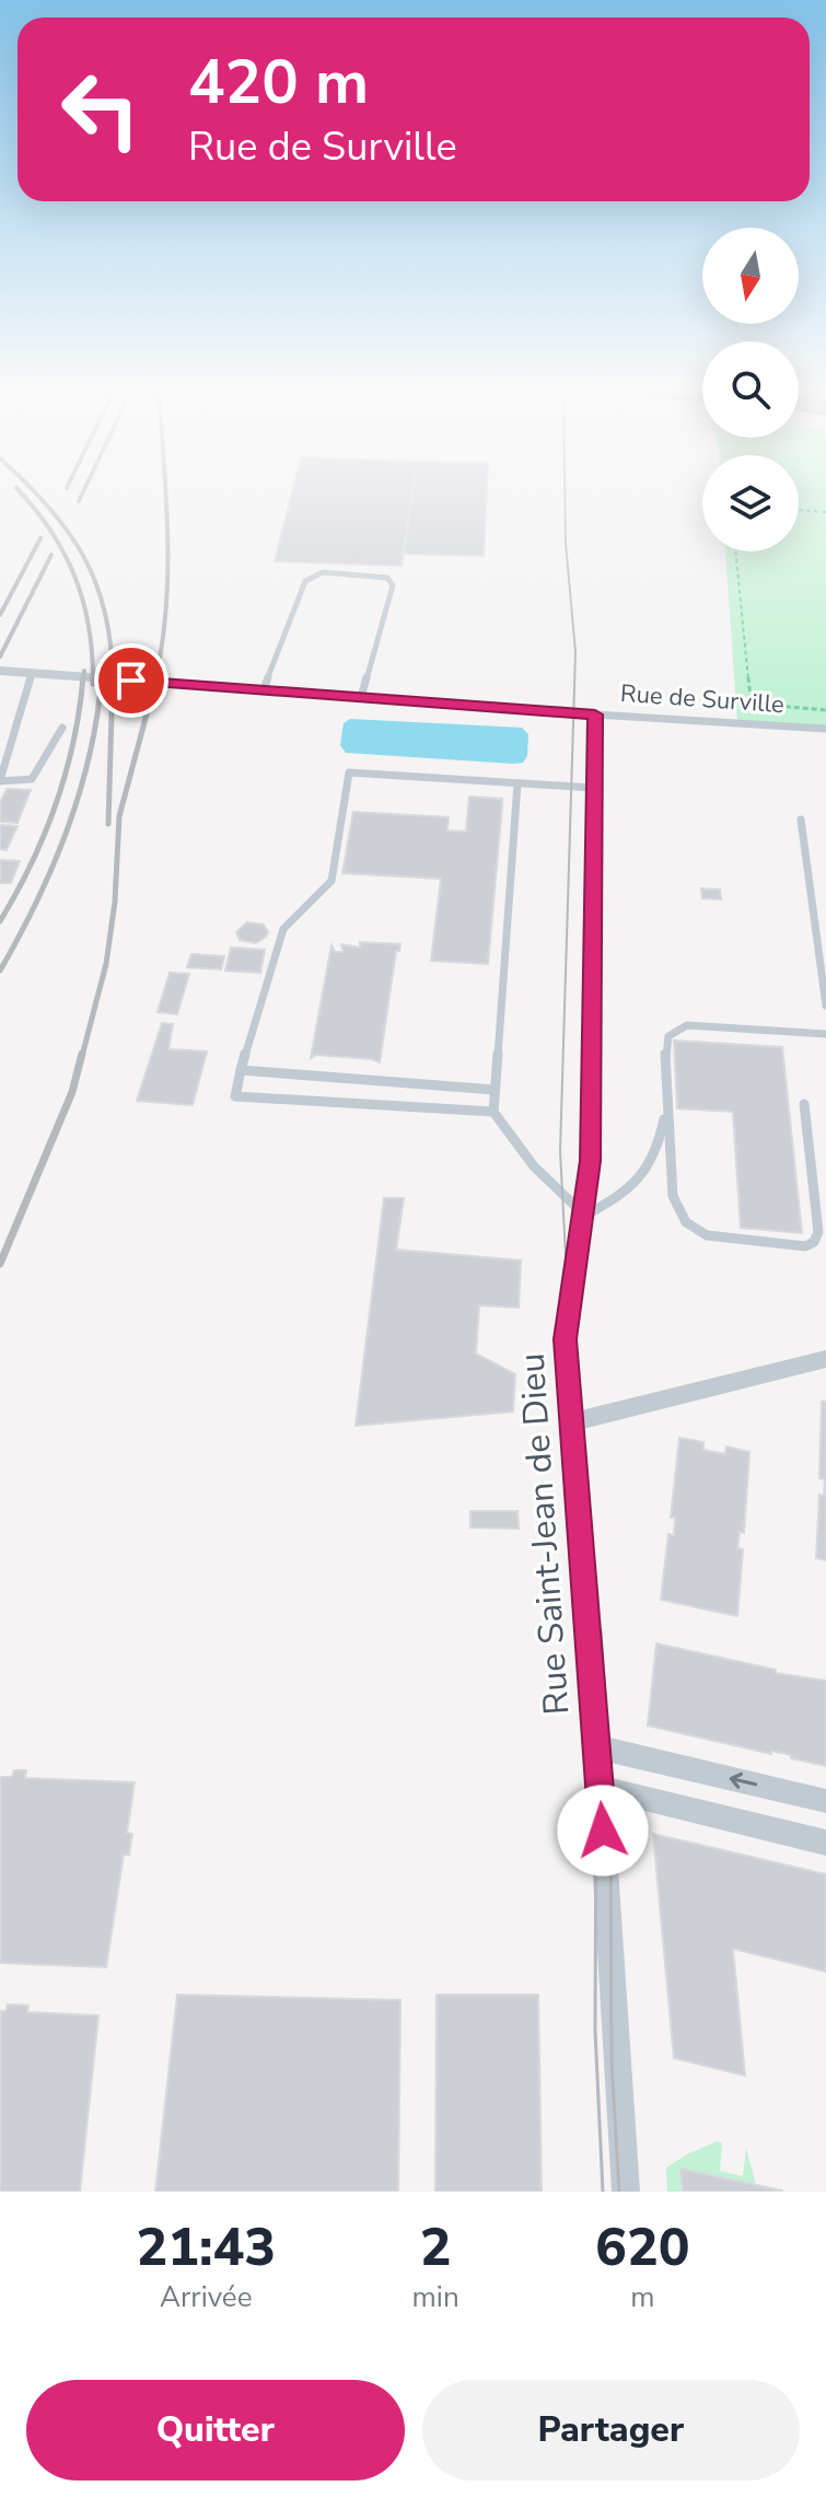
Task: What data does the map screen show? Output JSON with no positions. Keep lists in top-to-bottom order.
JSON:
{
  "streets": {
    "street": ["Rue de Surville", "Rue Saint-Jean de Dieu"]
  },
  "crossings": [
    ["Rue de Surville", "Rue Saint-Jean de Dieu"]
  ],
  "north": "bottom",
  "page": {
    "turn": ["420 m", "Rue de Surville"],
    "eta": [
      "21:43",
      "Arrivée",
      "2",
      "min",
      "620",
      "m"
    ],
    "buttons": ["Quitter", "Partager"]
  }
}
